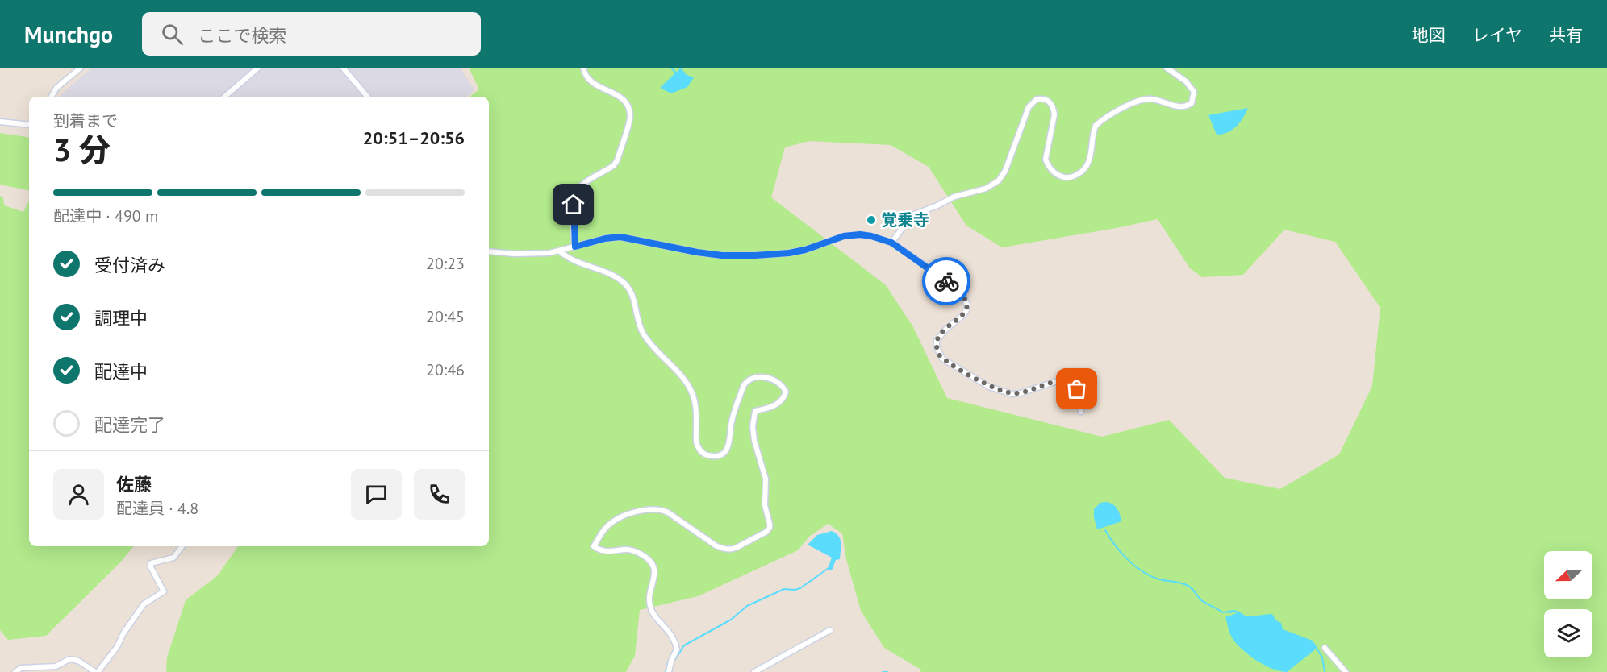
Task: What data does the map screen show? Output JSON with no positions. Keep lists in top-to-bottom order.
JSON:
{
  "places": ["覚乗寺"],
  "north": "left",
  "page": {
    "header": "Munchgo",
    "search": "ここで検索",
    "nav": ["地図", "レイヤ", "共有"],
    "heading": ["3 分", "到着まで", "20:51–20:56"],
    "panel": ["佐藤", "配達員 · 4.8"],
    "bar": "配達中 · 490 m",
    "list": [
      ["受付済み", "20:23"],
      ["調理中", "20:45"],
      ["配達中", "20:46"],
      "配達完了"
    ]
  }
}
